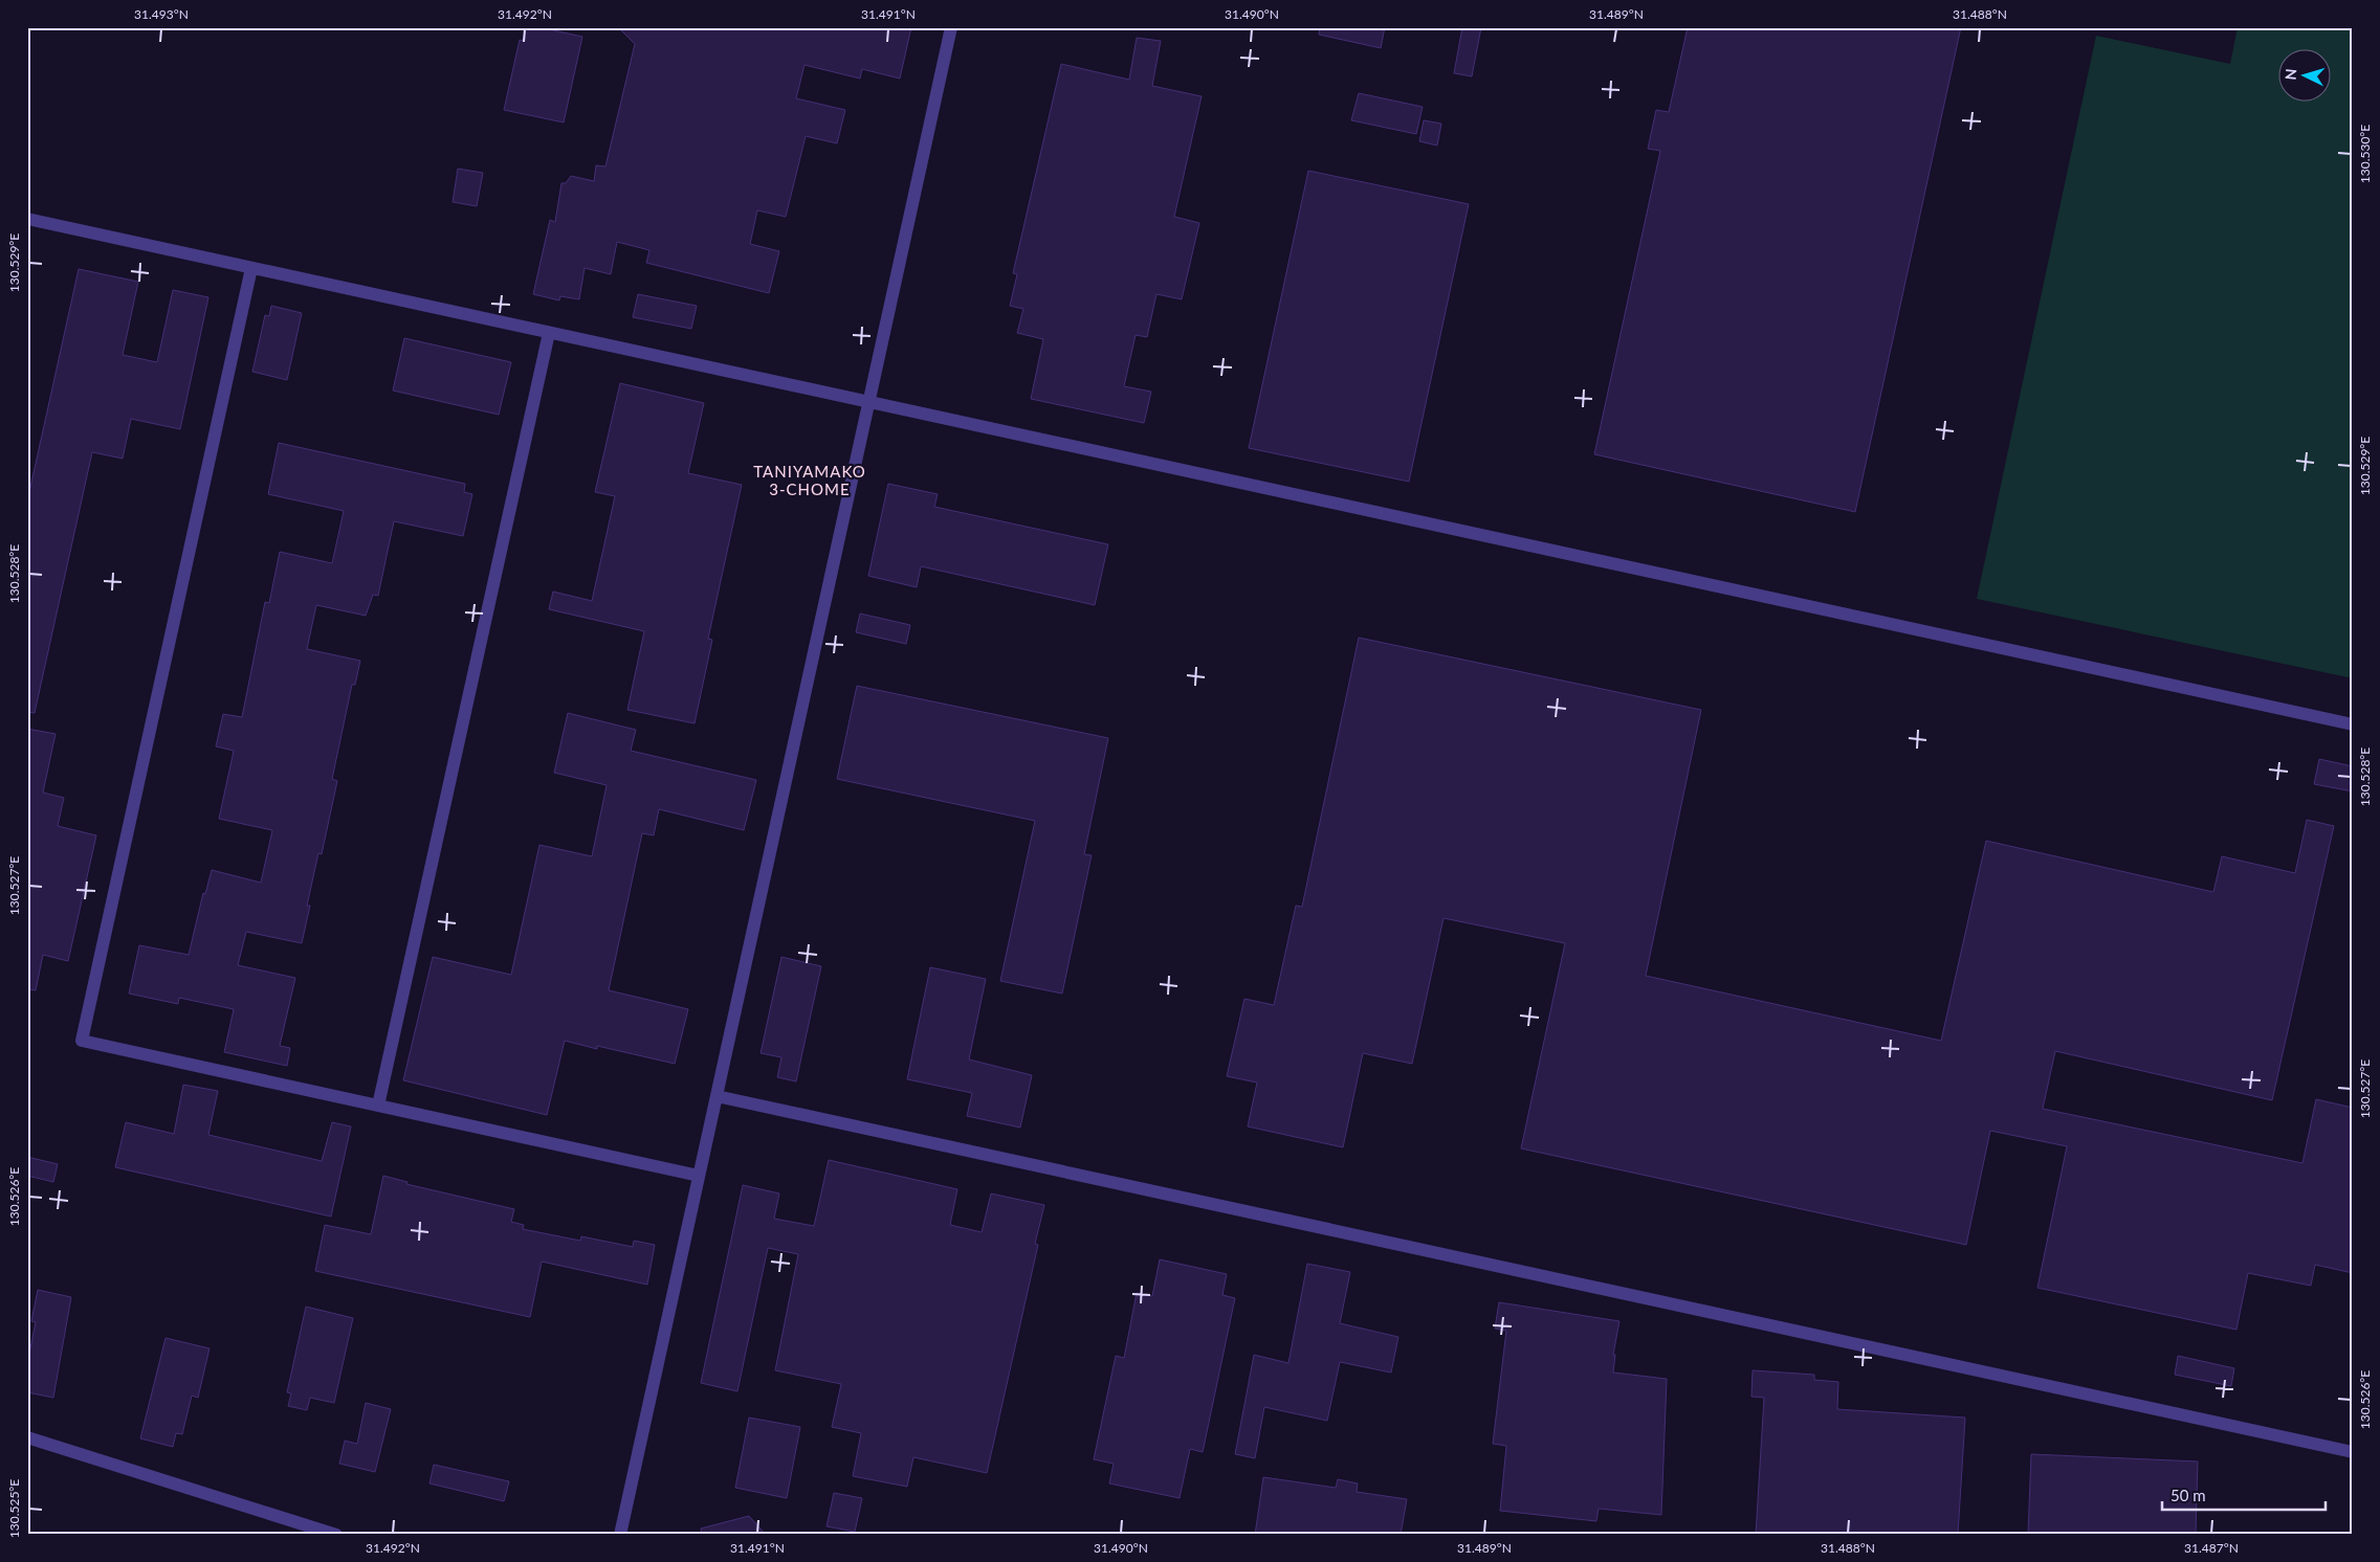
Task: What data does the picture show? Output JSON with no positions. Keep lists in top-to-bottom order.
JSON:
{
  "districts": ["TANIYAMAKO 3-CHOME"],
  "scale_bar": "50 m",
  "north": "left",
  "coordinates": [
    "31.493°N",
    "31.492°N",
    "31.491°N",
    "31.490°N",
    "31.489°N",
    "31.488°N",
    "130.530°E",
    "130.529°E",
    "130.528°E",
    "130.527°E",
    "130.526°E",
    "130.525°E",
    "31.487°N"
  ]
}
